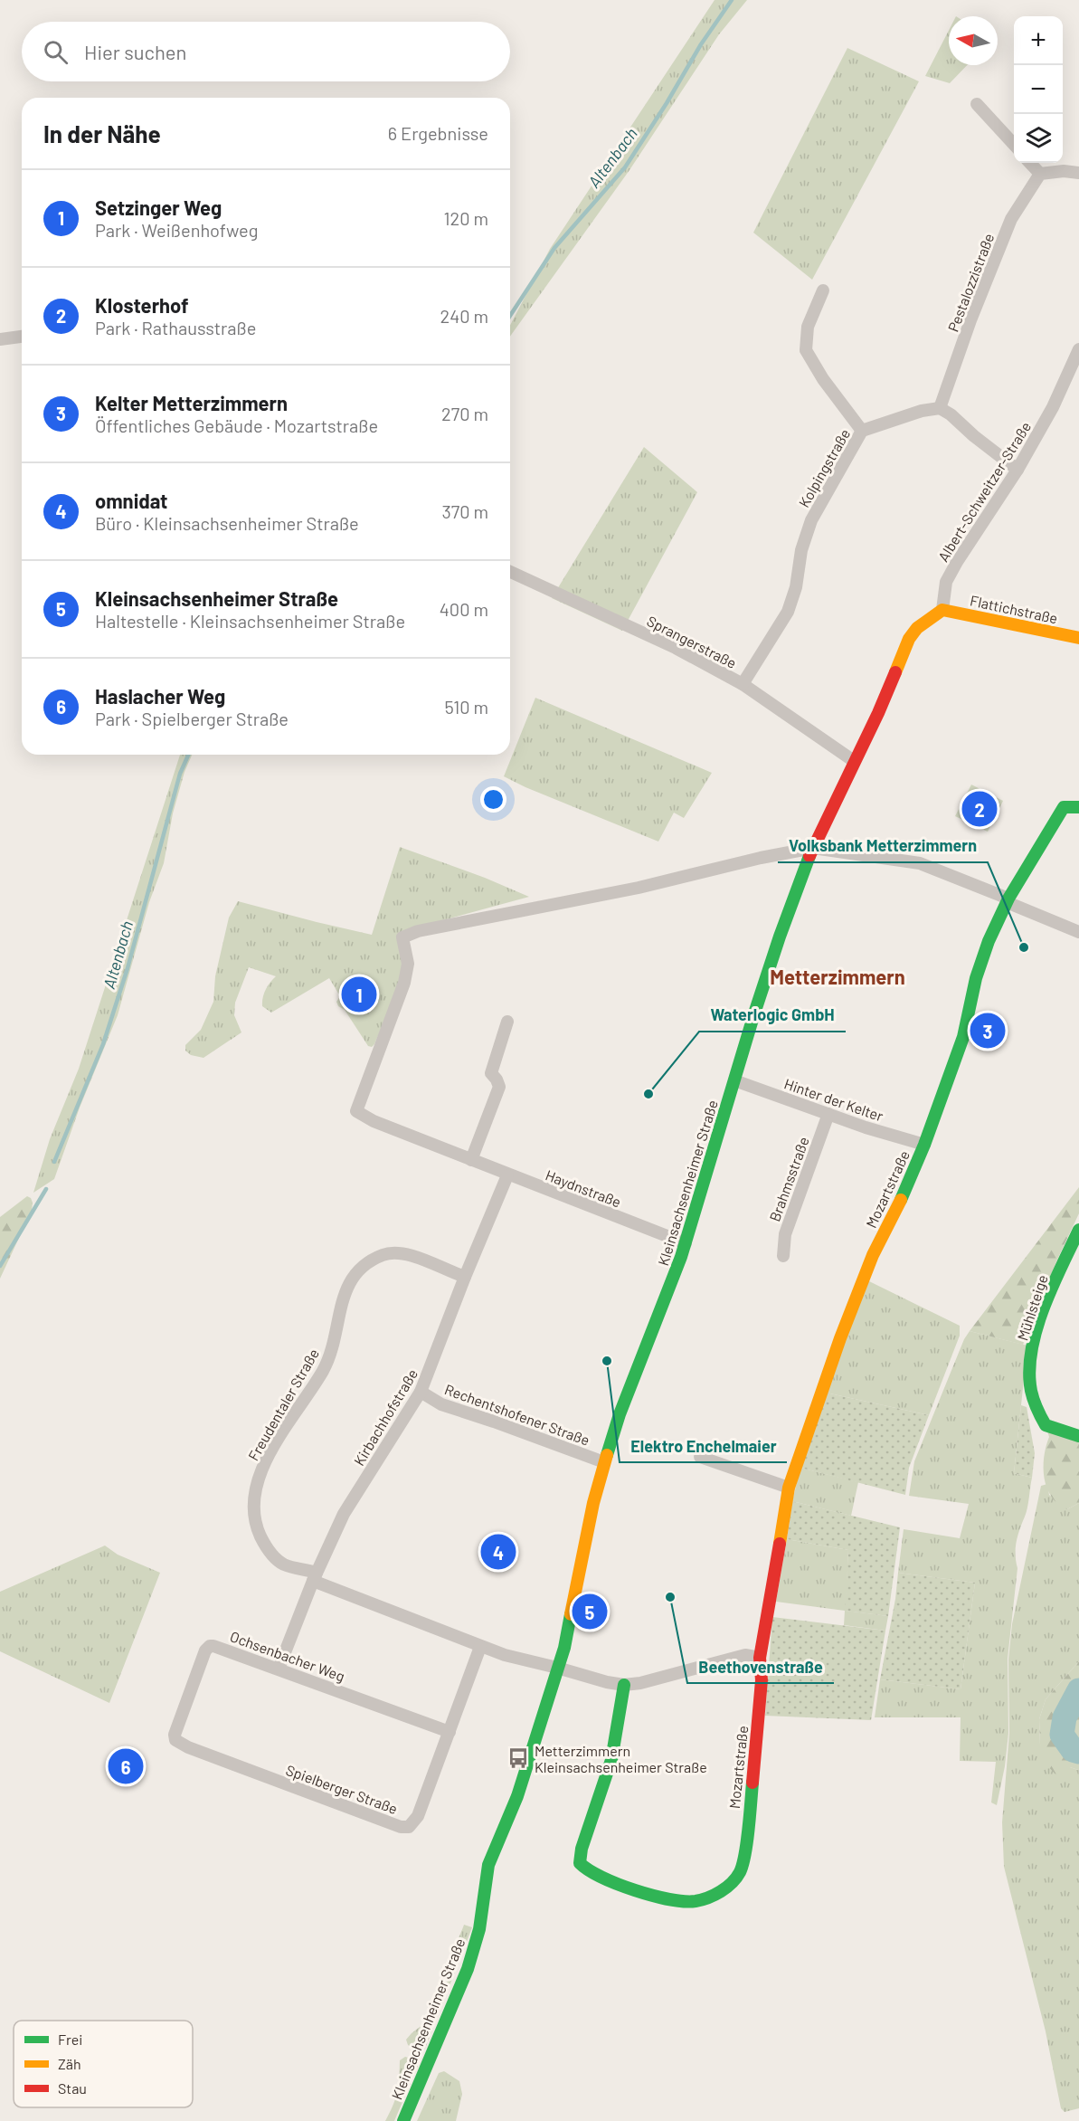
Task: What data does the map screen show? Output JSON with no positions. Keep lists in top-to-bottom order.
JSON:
{
  "streets": {
    "main road": [
      "Flattichstraße",
      "Kleinsachsenheimer Straße",
      "Mozartstraße",
      "Mühlsteige"
    ],
    "street": [
      "Pestalozzistraße",
      "Kolpingstraße",
      "Albert-Schweitzer-Straße",
      "Sprangerstraße",
      "Hinter der Kelter",
      "Brahmsstraße",
      "Haydnstraße",
      "Freudentaler Straße",
      "Rechentshofener Straße",
      "Kirbachhofstraße",
      "Ochsenbacher Weg",
      "Spielberger Straße"
    ]
  },
  "crossings": [
    ["Pestalozzistraße", "Kolpingstraße"],
    ["Kolpingstraße", "Sprangerstraße"],
    ["Albert-Schweitzer-Straße", "Flattichstraße"],
    ["Hinter der Kelter", "Brahmsstraße"],
    ["Hinter der Kelter", "Kleinsachsenheimer Straße"],
    ["Hinter der Kelter", "Mozartstraße"],
    ["Kleinsachsenheimer Straße", "Haydnstraße"],
    ["Kleinsachsenheimer Straße", "Freudentaler Straße"],
    ["Kleinsachsenheimer Straße", "Rechentshofener Straße"],
    ["Haydnstraße", "Kirbachhofstraße"],
    ["Mozartstraße", "Freudentaler Straße"],
    ["Freudentaler Straße", "Kirbachhofstraße"],
    ["Freudentaler Straße", "Spielberger Straße"],
    ["Rechentshofener Straße", "Kirbachhofstraße"],
    ["Kirbachhofstraße", "Ochsenbacher Weg"],
    ["Ochsenbacher Weg", "Spielberger Straße"]
  ],
  "districts": ["Metterzimmern"],
  "water": ["Altenbach"],
  "places": {
    "other": [
      "Volksbank Metterzimmern",
      "Waterlogic GmbH",
      "Elektro Enchelmaier",
      "Beethovenstraße"
    ],
    "bus stop": ["Metterzimmern Kleinsachsenheimer Straße"]
  },
  "legend": ["Frei", "Zäh", "Stau"],
  "north": "left",
  "page": {
    "map_buttons": ["+", "−"],
    "search": "Hier suchen",
    "heading": ["In der Nähe", "6 Ergebnisse"],
    "list": [
      {
        "mark": "1",
        "name": "Setzinger Weg",
        "note": "Park · Weißenhofweg",
        "value": "120 m"
      },
      {
        "mark": "2",
        "name": "Klosterhof",
        "note": "Park · Rathausstraße",
        "value": "240 m"
      },
      {
        "mark": "3",
        "name": "Kelter Metterzimmern",
        "note": "Öffentliches Gebäude · Mozartstraße",
        "value": "270 m"
      },
      {
        "mark": "4",
        "name": "omnidat",
        "note": "Büro · Kleinsachsenheimer Straße",
        "value": "370 m"
      },
      {
        "mark": "5",
        "name": "Kleinsachsenheimer Straße",
        "note": "Haltestelle · Kleinsachsenheimer Straße",
        "value": "400 m"
      },
      {
        "mark": "6",
        "name": "Haslacher Weg",
        "note": "Park · Spielberger Straße",
        "value": "510 m"
      }
    ],
    "pins": [
      "2",
      "1",
      "3",
      "4",
      "5",
      "6"
    ]
  }
}
